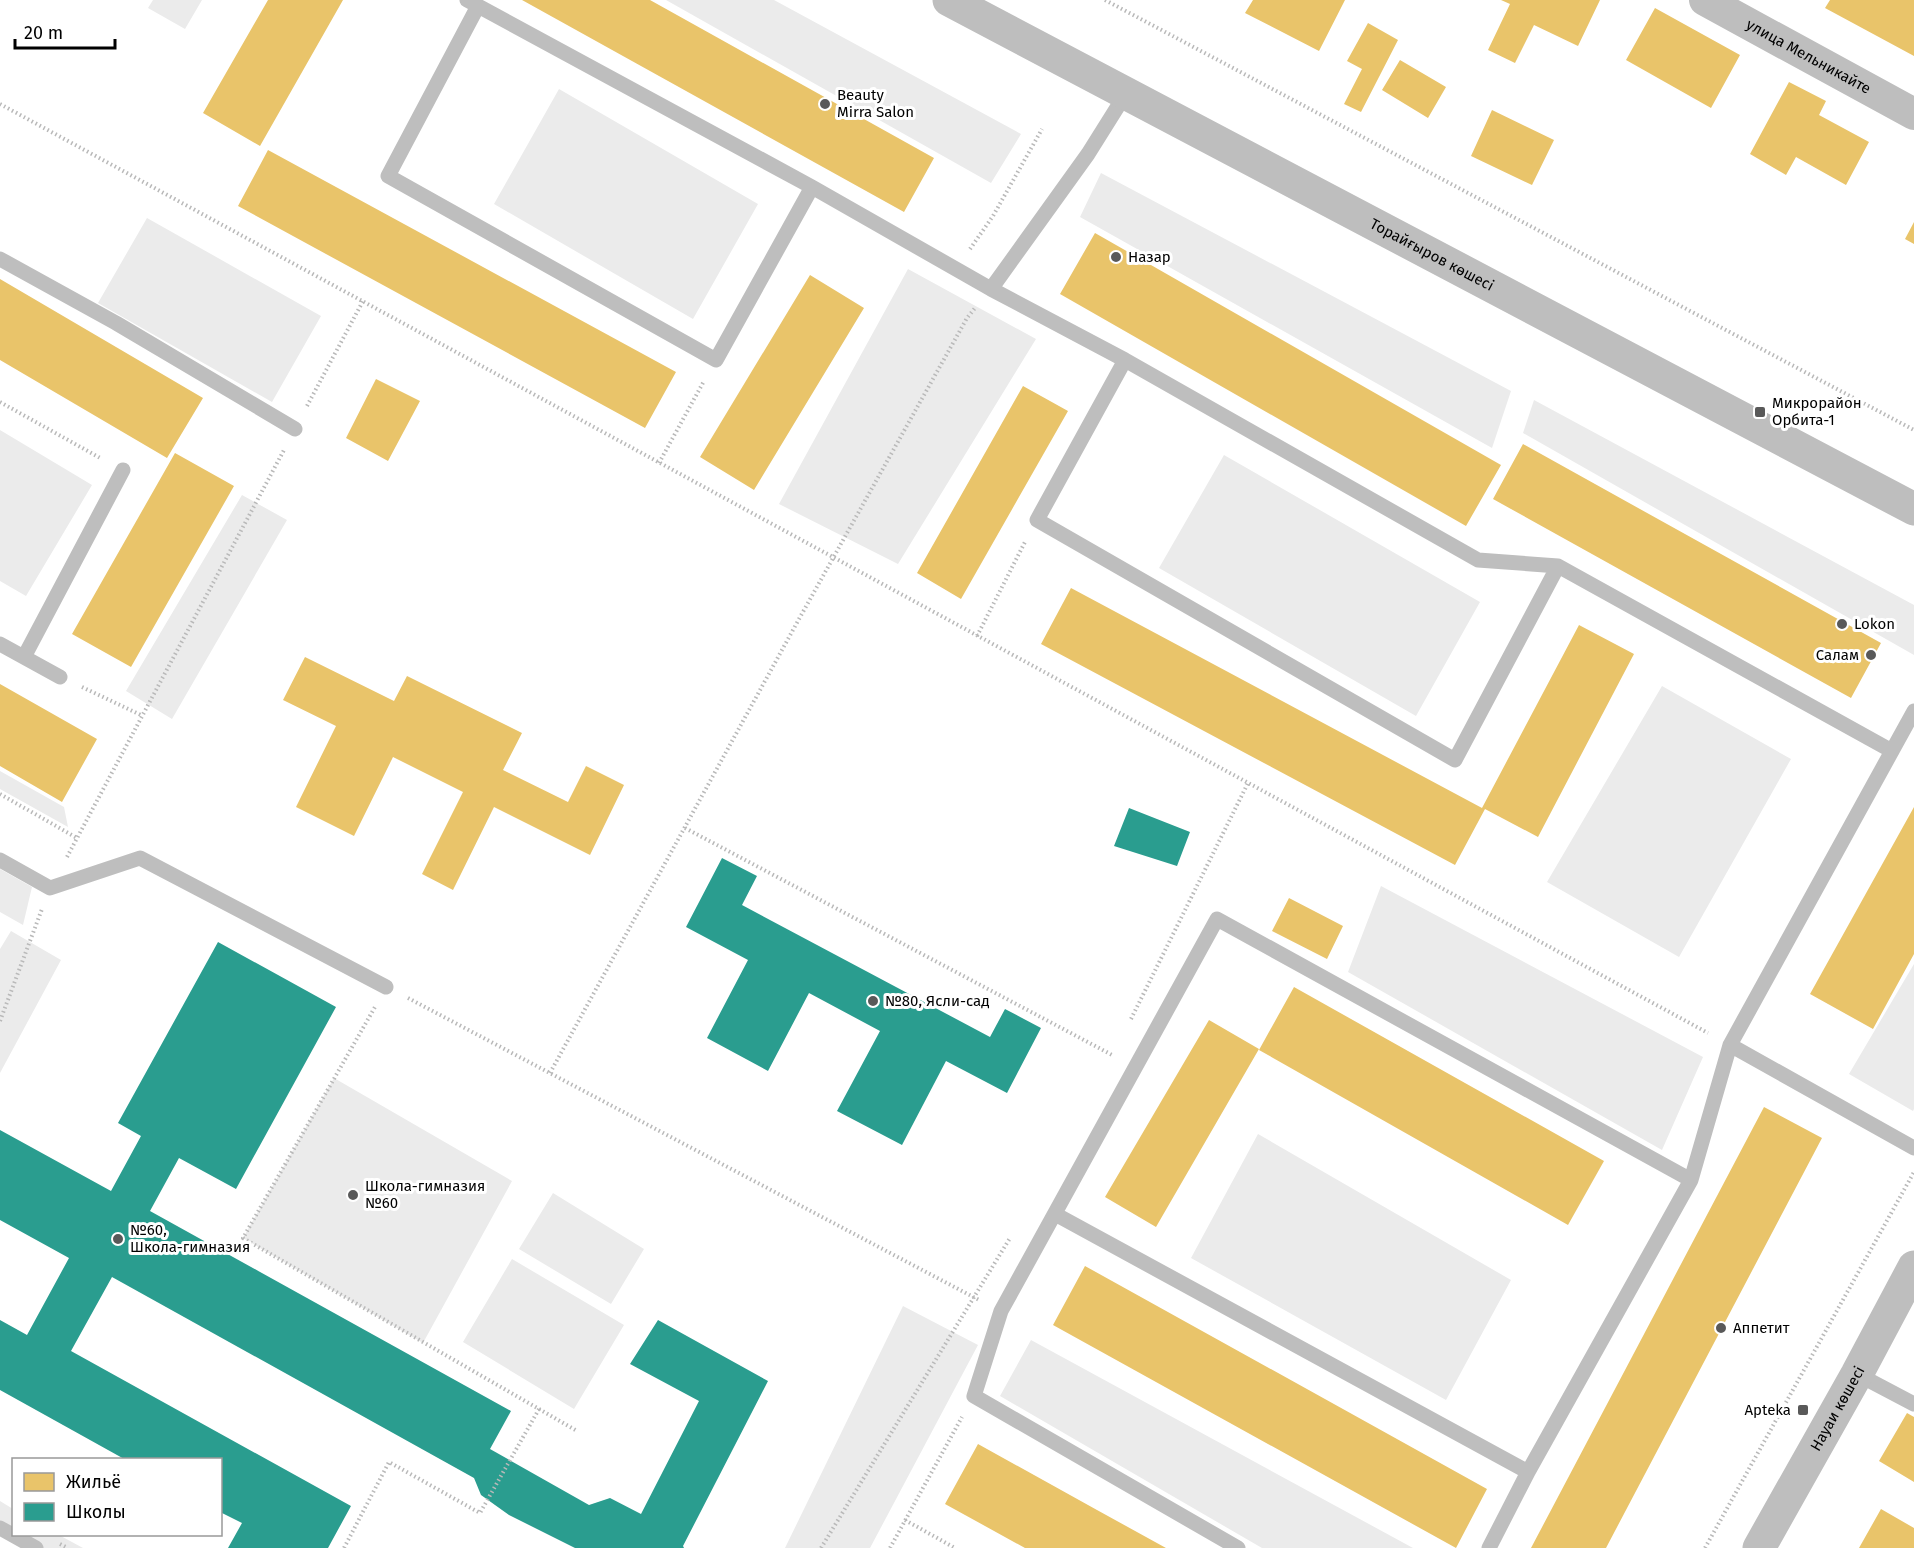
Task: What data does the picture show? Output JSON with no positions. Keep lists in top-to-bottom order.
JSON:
{
  "streets": {
    "street": ["улица Мельникайте", "Торайғыров көшесі", "Науаи көшесі"]
  },
  "places": {
    "other": [
      "Beauty Mirra Salon",
      "Назар",
      "Lokon",
      "Салам",
      "№80, Ясли-сад",
      "Школа-гимназия №60",
      "№60, Школа-гимназия",
      "Аппетит"
    ],
    "transit": ["Микрорайон Орбита-1", "Apteka"]
  },
  "legend": ["Жильё", "Школы"],
  "scale_bar": "20 m"
}
